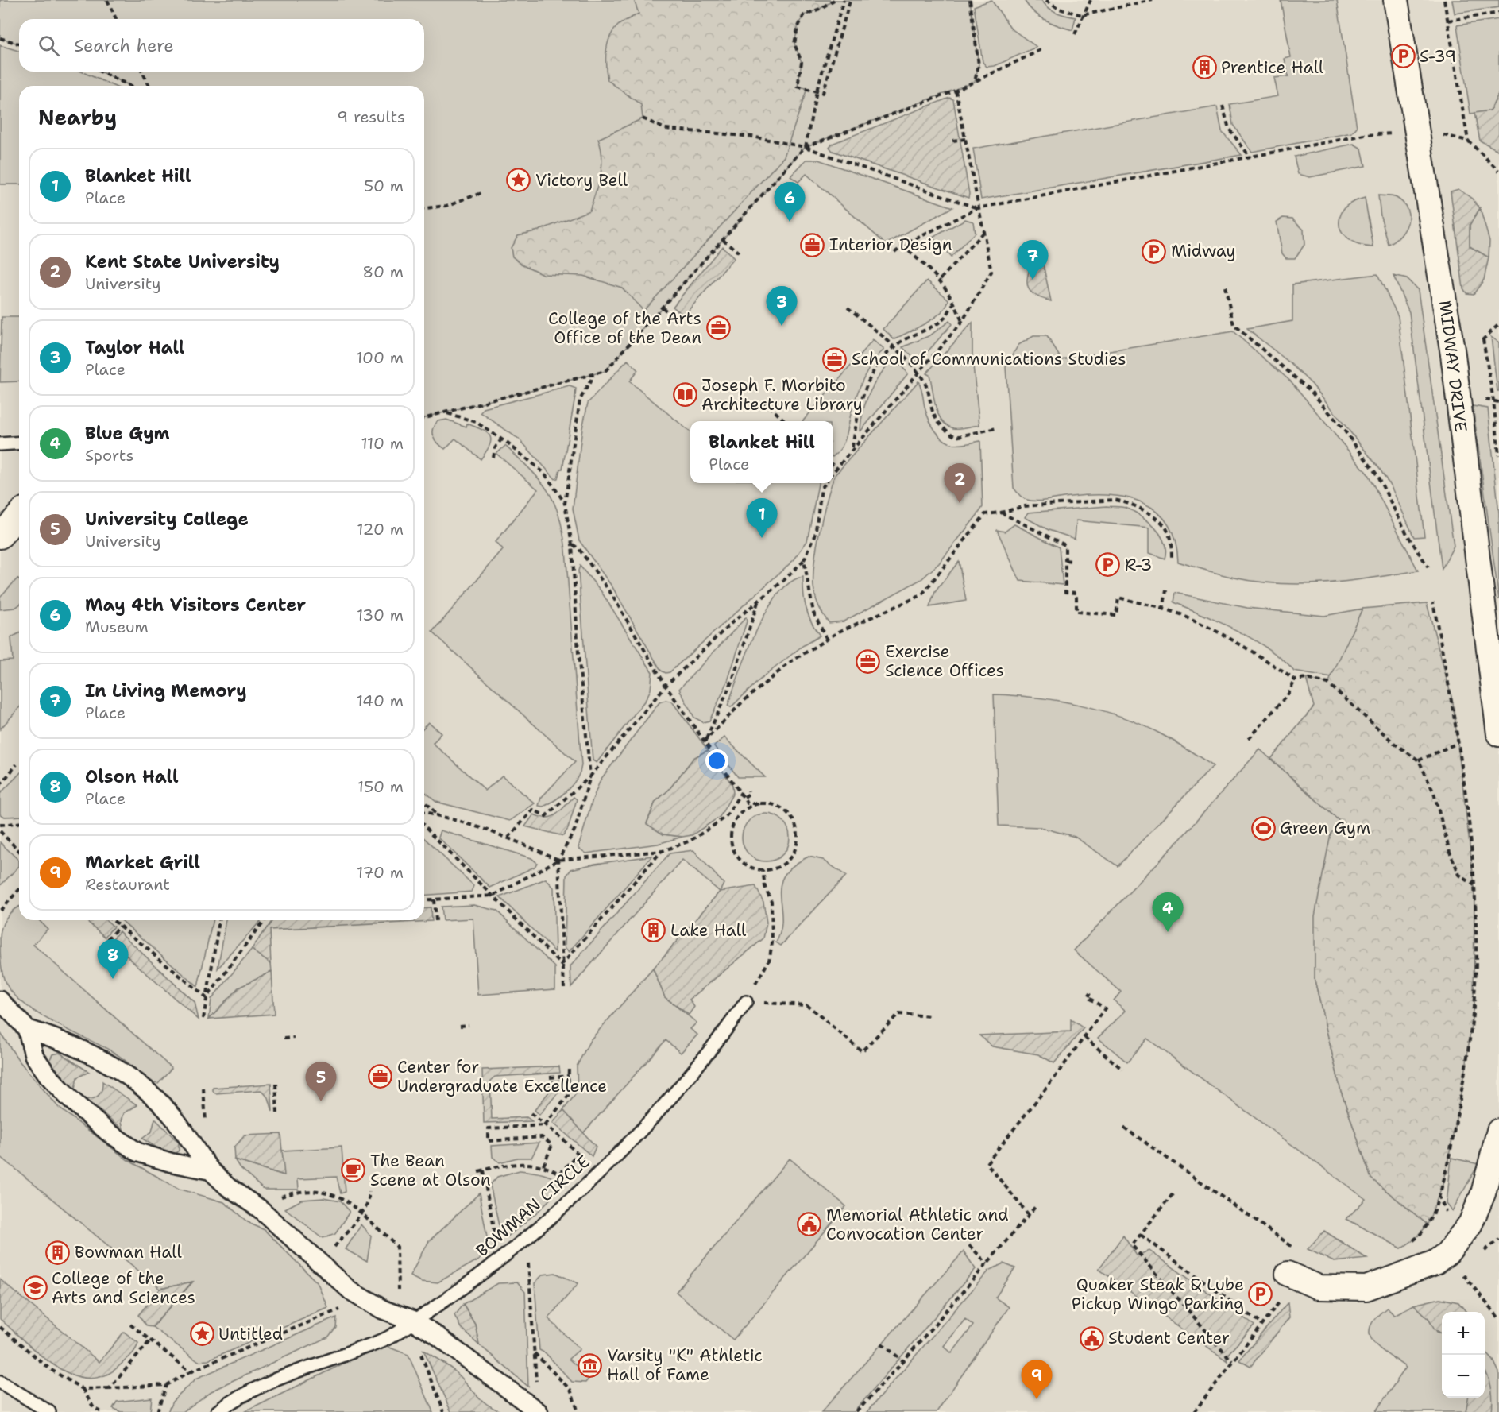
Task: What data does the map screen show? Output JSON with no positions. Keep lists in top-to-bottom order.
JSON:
{
  "streets": {
    "street": ["MIDWAY DRIVE"],
    "lane": ["BOWMAN CIRCLE"]
  },
  "places": {
    "parking": [
      "S-39",
      "Midway",
      "R-3",
      "Quaker Steak & Lube Pickup Wingo Parking"
    ],
    "building": ["Prentice Hall", "Lake Hall", "Bowman Hall"],
    "place": ["Victory Bell", "Untitled"],
    "office": [
      "Interior Design",
      "College of the Arts Office of the Dean",
      "School of Communications Studies",
      "Exercise Science Offices",
      "Center for Undergraduate Excellence"
    ],
    "library": ["Joseph F. Morbito Architecture Library"],
    "sports": ["Green Gym"],
    "cafe": ["The Bean Scene at Olson"],
    "public building": ["Memorial Athletic and Convocation Center", "Student Center"],
    "school or university": ["College of the Arts and Sciences"],
    "museum": ["Varsity \"K\" Athletic Hall of Fame"]
  },
  "page": {
    "search": "Search here",
    "heading": ["Nearby", "9 results"],
    "list": [
      {
        "mark": "1",
        "name": "Blanket Hill",
        "note": "Place",
        "value": "50 m"
      },
      {
        "mark": "2",
        "name": "Kent State University",
        "note": "University",
        "value": "80 m"
      },
      {
        "mark": "3",
        "name": "Taylor Hall",
        "note": "Place",
        "value": "100 m"
      },
      {
        "mark": "4",
        "name": "Blue Gym",
        "note": "Sports",
        "value": "110 m"
      },
      {
        "mark": "5",
        "name": "University College",
        "note": "University",
        "value": "120 m"
      },
      {
        "mark": "6",
        "name": "May 4th Visitors Center",
        "note": "Museum",
        "value": "130 m"
      },
      {
        "mark": "7",
        "name": "In Living Memory",
        "note": "Place",
        "value": "140 m"
      },
      {
        "mark": "8",
        "name": "Olson Hall",
        "note": "Place",
        "value": "150 m"
      },
      {
        "mark": "9",
        "name": "Market Grill",
        "note": "Restaurant",
        "value": "170 m"
      }
    ],
    "pins": [
      "6",
      "7",
      "3",
      "2",
      "1",
      "4",
      "8",
      "5",
      "9"
    ],
    "popup": ["Blanket Hill", "Place"],
    "map_buttons": ["+", "−"]
  }
}
